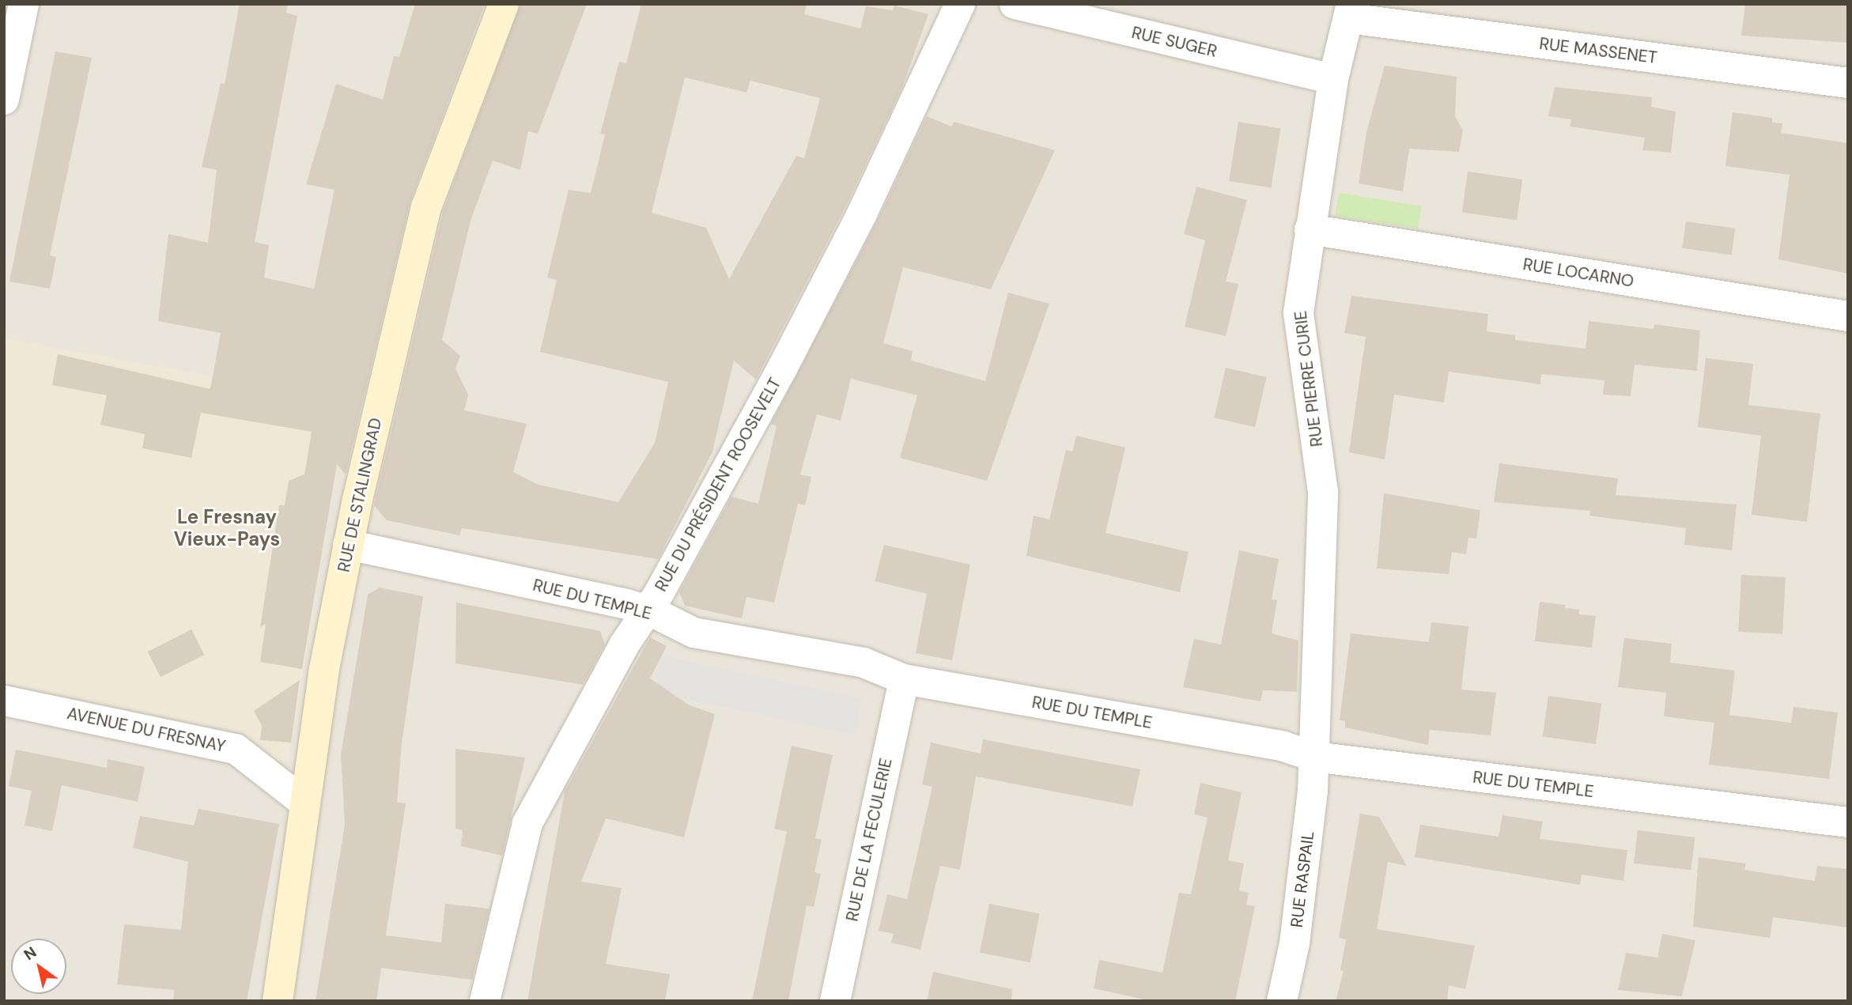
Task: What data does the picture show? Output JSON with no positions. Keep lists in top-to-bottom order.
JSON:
{
  "streets": {
    "main road": ["RUE DE STALINGRAD"],
    "street": [
      "RUE SUGER",
      "RUE MASSENET",
      "RUE LOCARNO",
      "RUE PIERRE CURIE",
      "RUE DU PRÉSIDENT ROOSEVELT",
      "RUE DU TEMPLE",
      "AVENUE DU FRESNAY",
      "RUE DE LA FECULERIE",
      "RUE RASPAIL"
    ]
  },
  "crossings": [
    ["RUE SUGER", "RUE PIERRE CURIE"],
    ["RUE MASSENET", "RUE PIERRE CURIE"],
    ["RUE LOCARNO", "RUE PIERRE CURIE"],
    ["RUE PIERRE CURIE", "RUE DU TEMPLE"],
    ["RUE PIERRE CURIE", "RUE RASPAIL"],
    ["RUE DU PRÉSIDENT ROOSEVELT", "RUE DU TEMPLE"],
    ["RUE DE STALINGRAD", "RUE DU TEMPLE"],
    ["RUE DE STALINGRAD", "AVENUE DU FRESNAY"],
    ["RUE DU TEMPLE", "RUE DE LA FECULERIE"],
    ["RUE DU TEMPLE", "RUE RASPAIL"]
  ],
  "districts": ["Le Fresnay Vieux-Pays"],
  "north": "top left"
}
